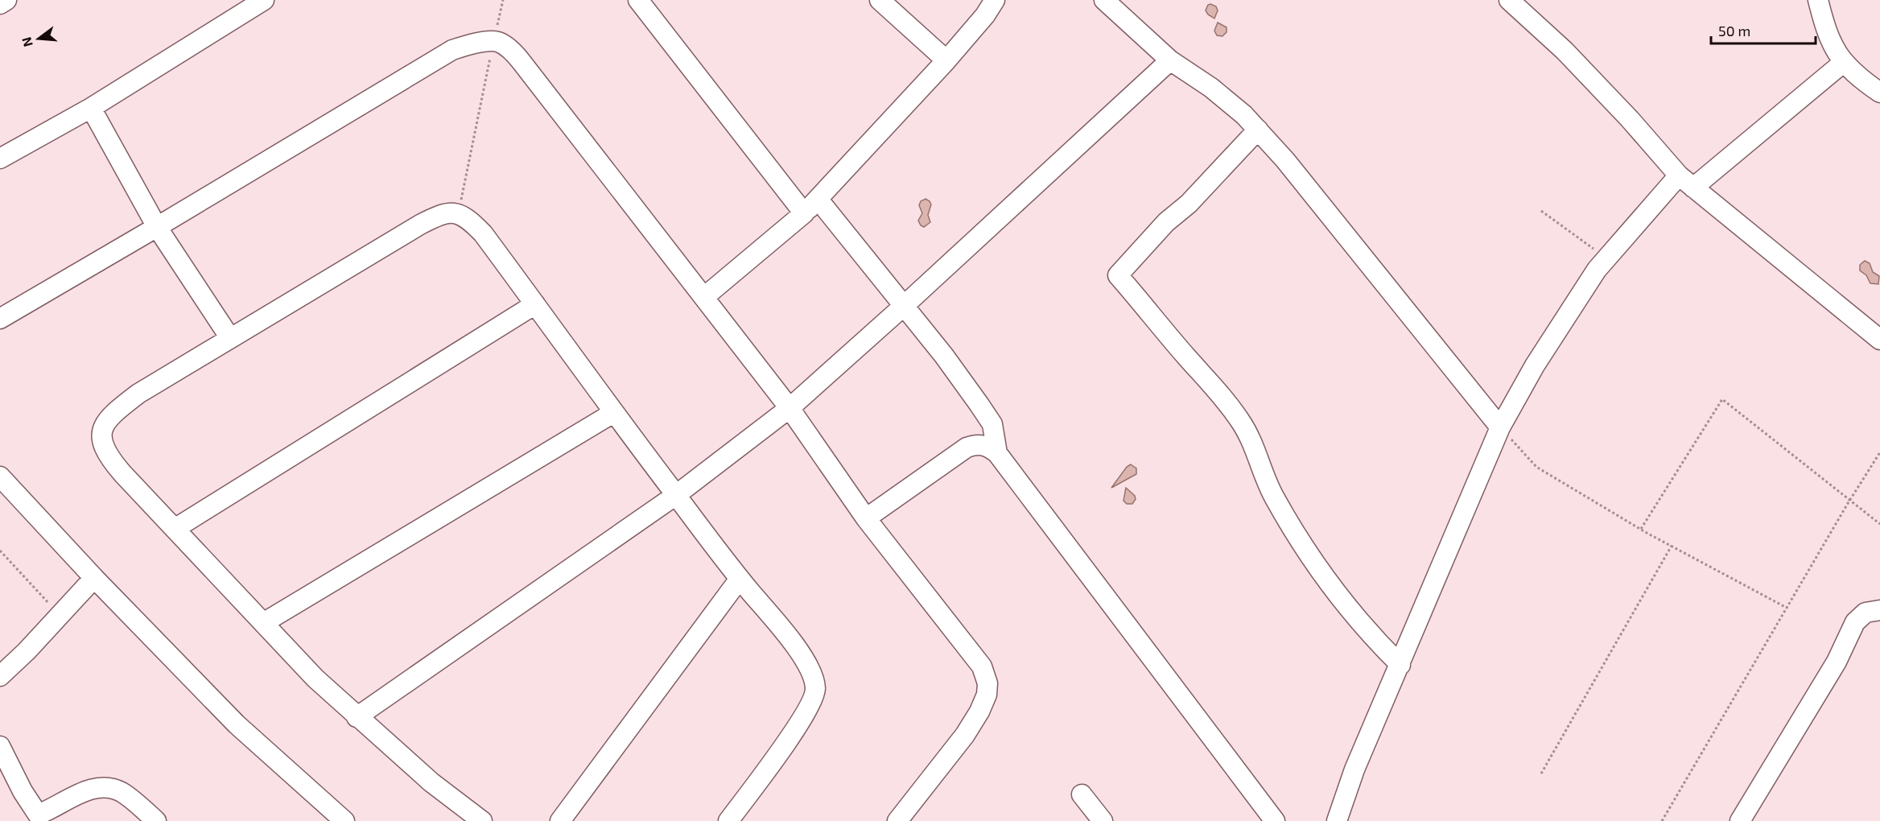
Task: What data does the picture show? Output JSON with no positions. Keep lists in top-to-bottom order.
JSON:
{
  "scale_bar": "50 m",
  "north": "left"
}
